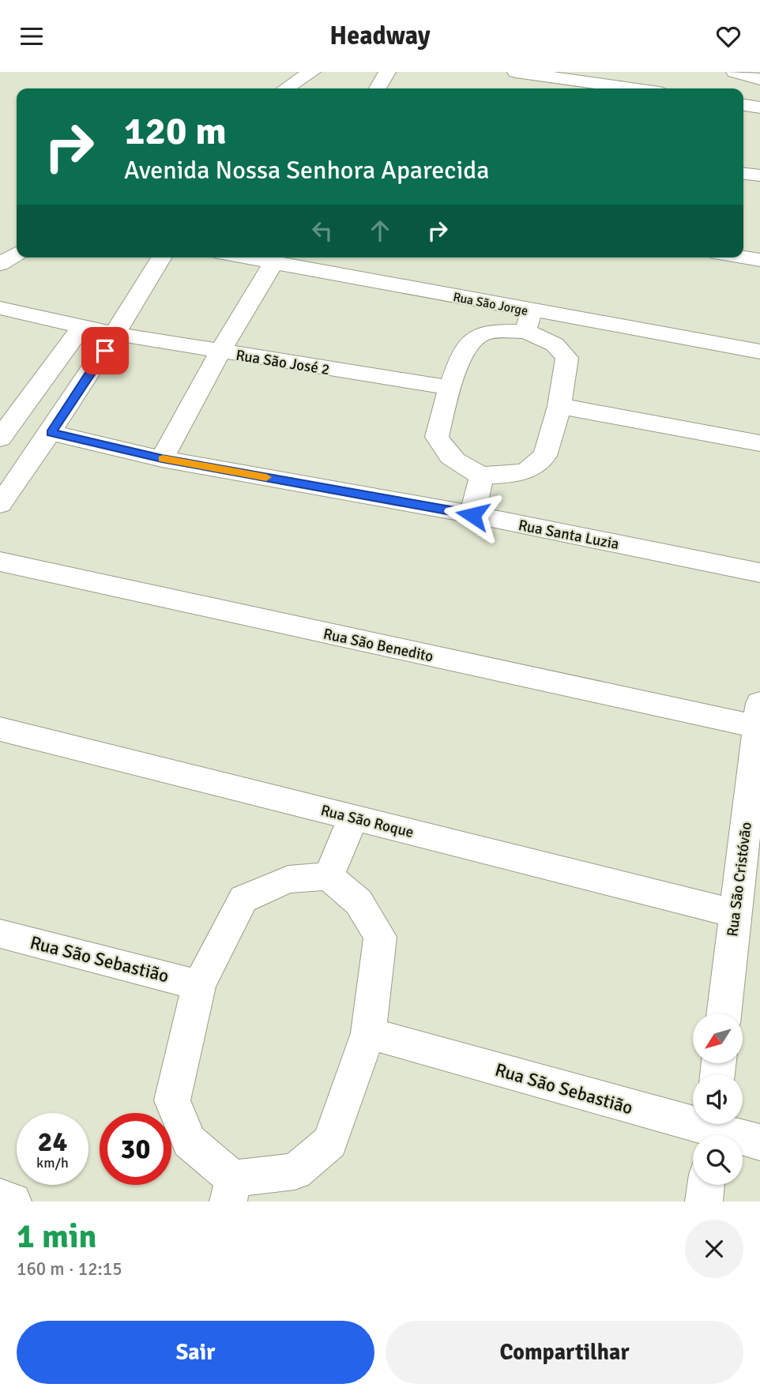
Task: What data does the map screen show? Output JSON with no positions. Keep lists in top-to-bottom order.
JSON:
{
  "streets": {
    "street": [
      "Rua São Jorge",
      "Rua São José 2",
      "Rua Santa Luzia",
      "Rua São Benedito",
      "Rua São Roque",
      "Rua São Cristóvão",
      "Rua São Sebastião"
    ]
  },
  "crossings": [
    ["Rua São Jorge", "Rua São José 2"],
    ["Rua São Benedito", "Rua São Cristóvão"],
    ["Rua São Roque", "Rua São Cristóvão"]
  ],
  "north": "bottom left",
  "page": {
    "header": "Headway",
    "turn": ["120 m", "Avenida Nossa Senhora Aparecida"],
    "speed": "24 km/h",
    "limit": "30",
    "heading": ["1 min", "160 m · 12:15"],
    "buttons": ["Sair", "Compartilhar"]
  }
}
